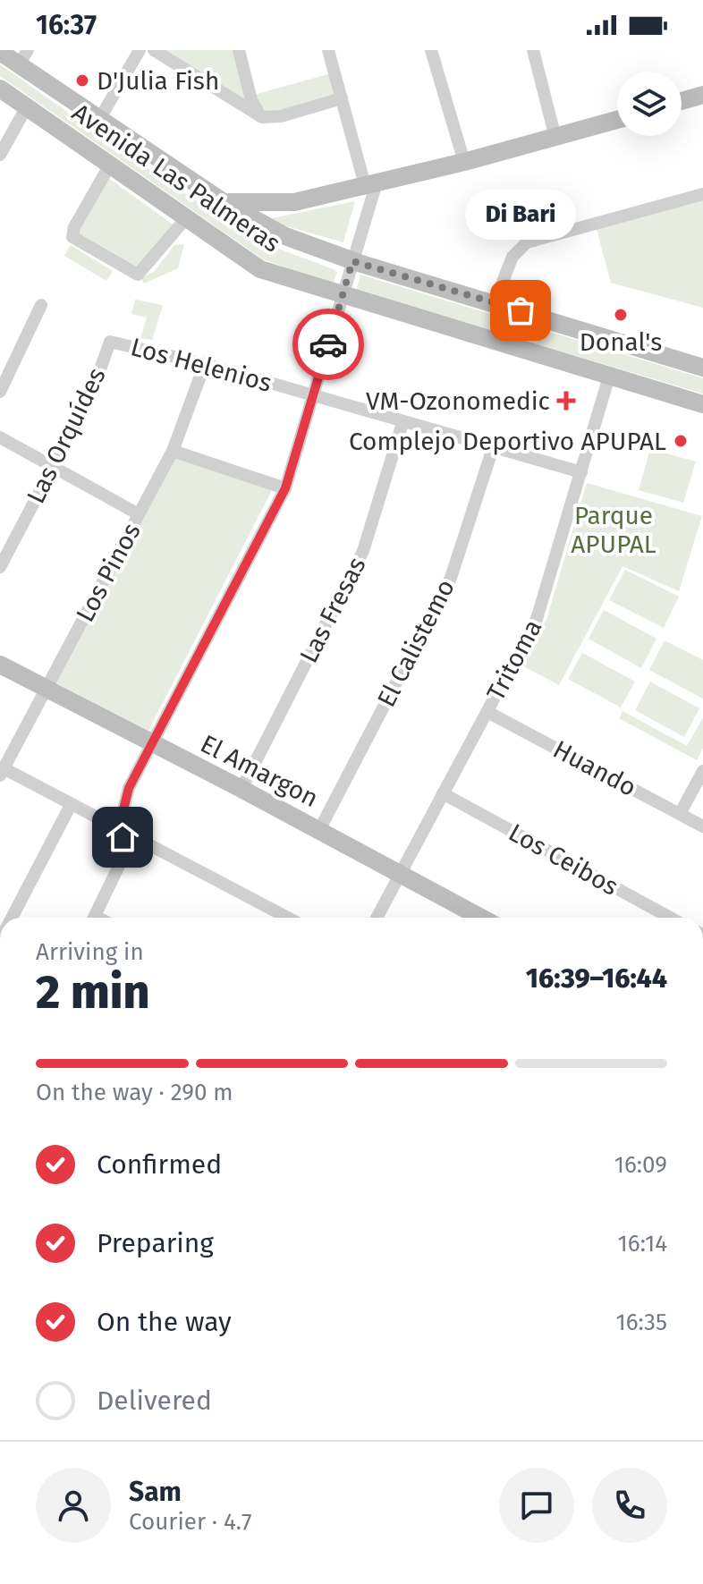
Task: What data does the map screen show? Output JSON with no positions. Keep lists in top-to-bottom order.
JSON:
{
  "streets": {
    "main road": ["Avenida Las Palmeras", "El Amargon"],
    "street": [
      "Los Helenios",
      "Las Orquídes",
      "Los Pinos",
      "Las Fresas",
      "El Calistemo",
      "Tritoma",
      "Huando",
      "Los Ceibos"
    ]
  },
  "crossings": [
    ["Avenida Las Palmeras", "Tritoma"],
    ["Los Helenios", "Las Orquídes"],
    ["Los Helenios", "Los Pinos"],
    ["Los Helenios", "Las Fresas"],
    ["Los Helenios", "El Calistemo"],
    ["Los Helenios", "Tritoma"],
    ["Los Pinos", "El Amargon"],
    ["Las Fresas", "El Amargon"],
    ["El Calistemo", "El Amargon"],
    ["Tritoma", "Huando"],
    ["Tritoma", "El Amargon"],
    ["Tritoma", "Los Ceibos"]
  ],
  "parks": ["Parque APUPAL"],
  "places": {
    "other": [
      "D'Julia Fish",
      "Di Bari",
      "Donal's",
      "Complejo Deportivo APUPAL"
    ],
    "health": ["VM-Ozonomedic"]
  },
  "page": {
    "status": "16:37",
    "bubble": "Di Bari",
    "heading": ["2 min", "Arriving in", "16:39–16:44"],
    "panel": ["Sam", "Courier · 4.7"],
    "bar": "On the way · 290 m",
    "list": [
      ["Confirmed", "16:09"],
      ["Preparing", "16:14"],
      ["On the way", "16:35"],
      "Delivered"
    ]
  }
}
